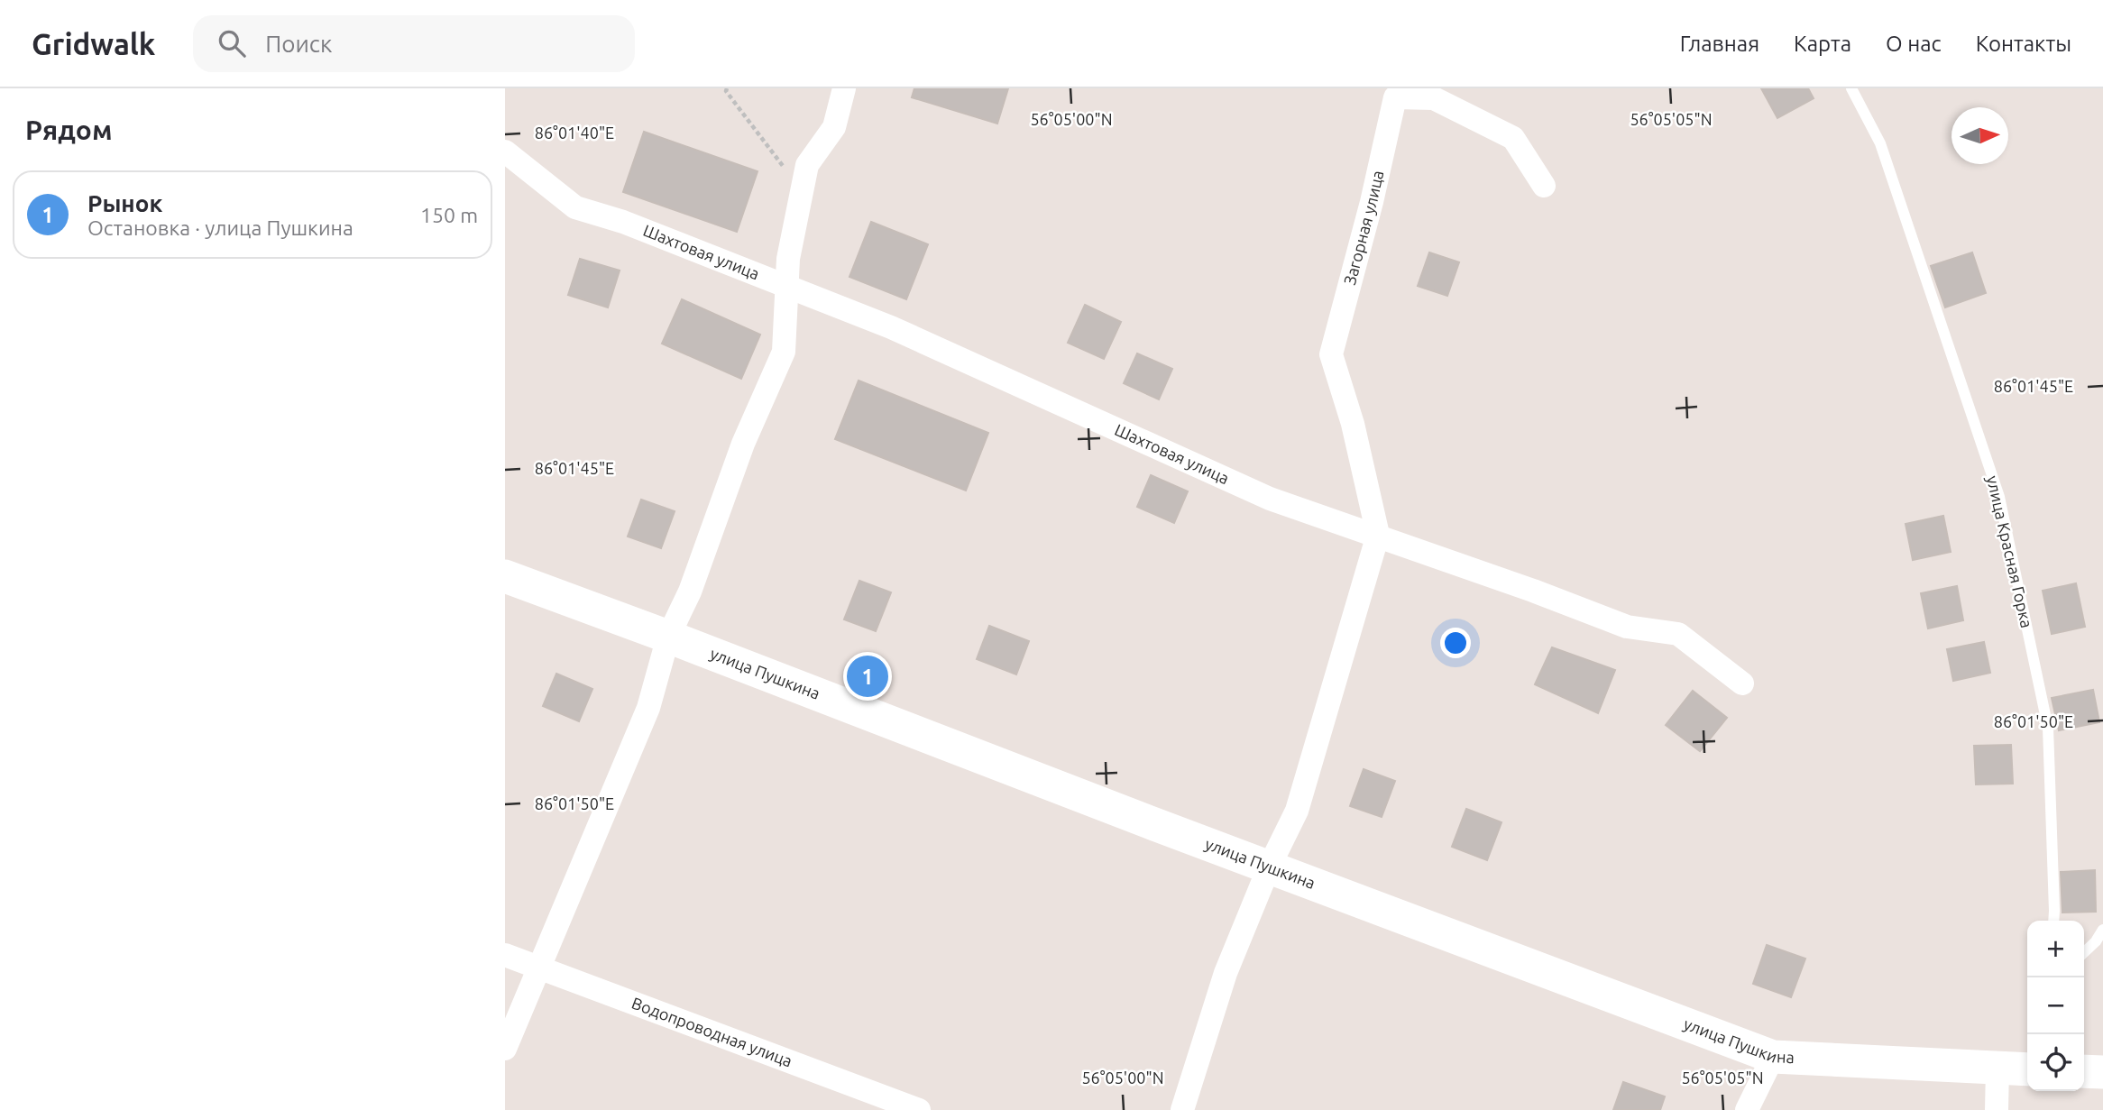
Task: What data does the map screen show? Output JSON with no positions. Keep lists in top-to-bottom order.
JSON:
{
  "streets": {
    "street": [
      "Загорная улица",
      "Шахтовая улица",
      "улица Пушкина",
      "Водопроводная улица"
    ],
    "lane": ["улица Красная Горка"]
  },
  "crossings": [
    ["Загорная улица", "Шахтовая улица"]
  ],
  "north": "right",
  "page": {
    "header": "Gridwalk",
    "search": "Поиск",
    "nav": [
      "Главная",
      "Карта",
      "О нас",
      "Контакты"
    ],
    "heading": "Рядом",
    "list": [
      {
        "mark": "1",
        "name": "Рынок",
        "note": "Остановка · улица Пушкина",
        "value": "150 m"
      }
    ],
    "pins": "1",
    "map_buttons": ["+", "−"]
  },
  "coordinates": [
    "56°05'00\"N",
    "56°05'05\"N",
    "86°01'40\"E",
    "86°01'45\"E",
    "86°01'50\"E"
  ]
}
